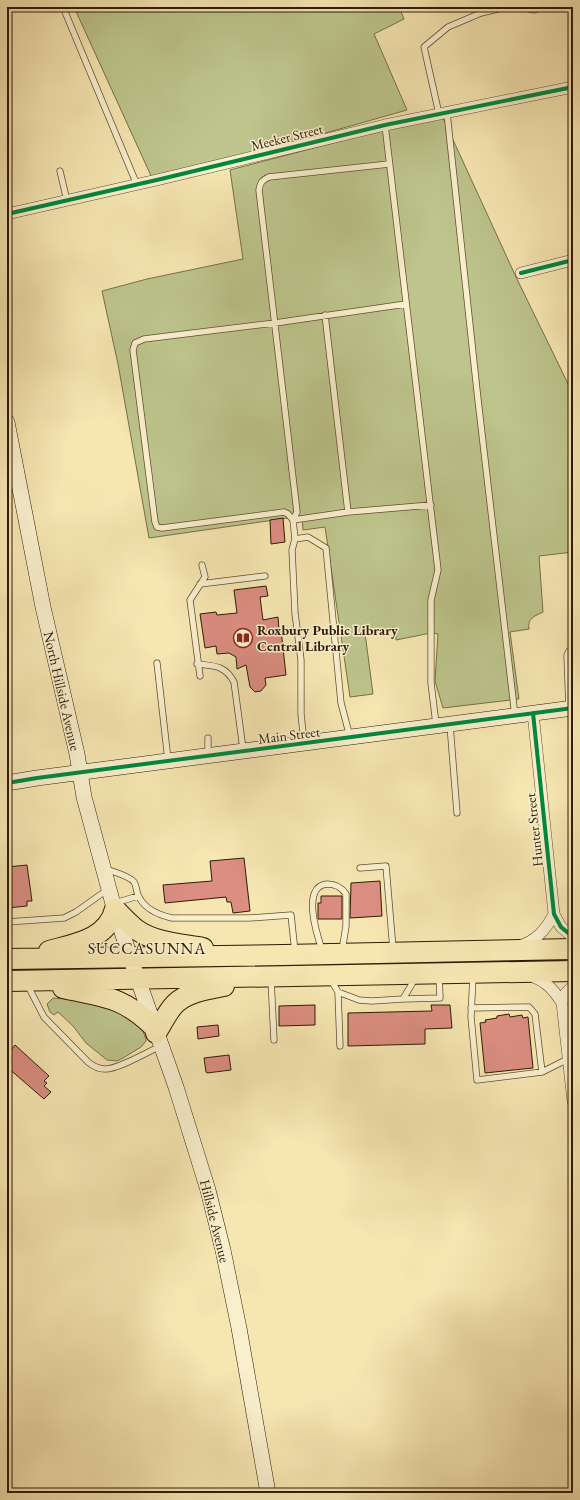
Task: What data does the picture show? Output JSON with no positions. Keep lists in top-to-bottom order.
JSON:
{
  "streets": {
    "main road": ["North Hillside Avenue", "Main Street", "Hillside Avenue"],
    "street": ["Meeker Street", "Hunter Street"]
  },
  "crossings": [
    ["North Hillside Avenue", "Main Street"],
    ["North Hillside Avenue", "Hillside Avenue"],
    ["Main Street", "Hunter Street"]
  ],
  "districts": ["SUCCASUNNA"],
  "places": {
    "library": ["Roxbury Public Library Central Library"]
  }
}
